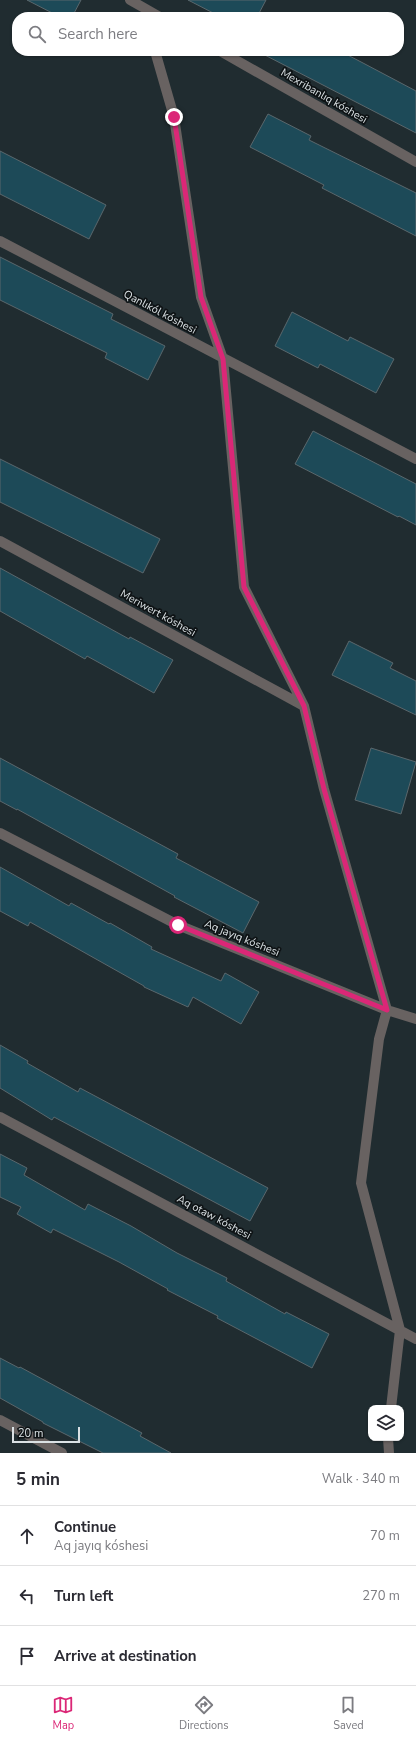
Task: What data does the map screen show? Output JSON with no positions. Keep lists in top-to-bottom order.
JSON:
{
  "streets": {
    "street": [
      "Mexribanlıq kóshesi",
      "Qanlıkól kóshesi",
      "Meriwert kóshesi",
      "Aq jayıq kóshesi",
      "Aq otaw kóshesi"
    ]
  },
  "scale_bar": "20 m",
  "page": {
    "search": "Search here",
    "scale": "20 m",
    "heading": ["5 min", "Walk · 340 m"],
    "list": [
      ["Continue", "Aq jayıq kóshesi", "70 m"],
      ["Turn left", "270 m"],
      "Arrive at destination"
    ],
    "nav": ["Map", "Directions", "Saved"]
  }
}
